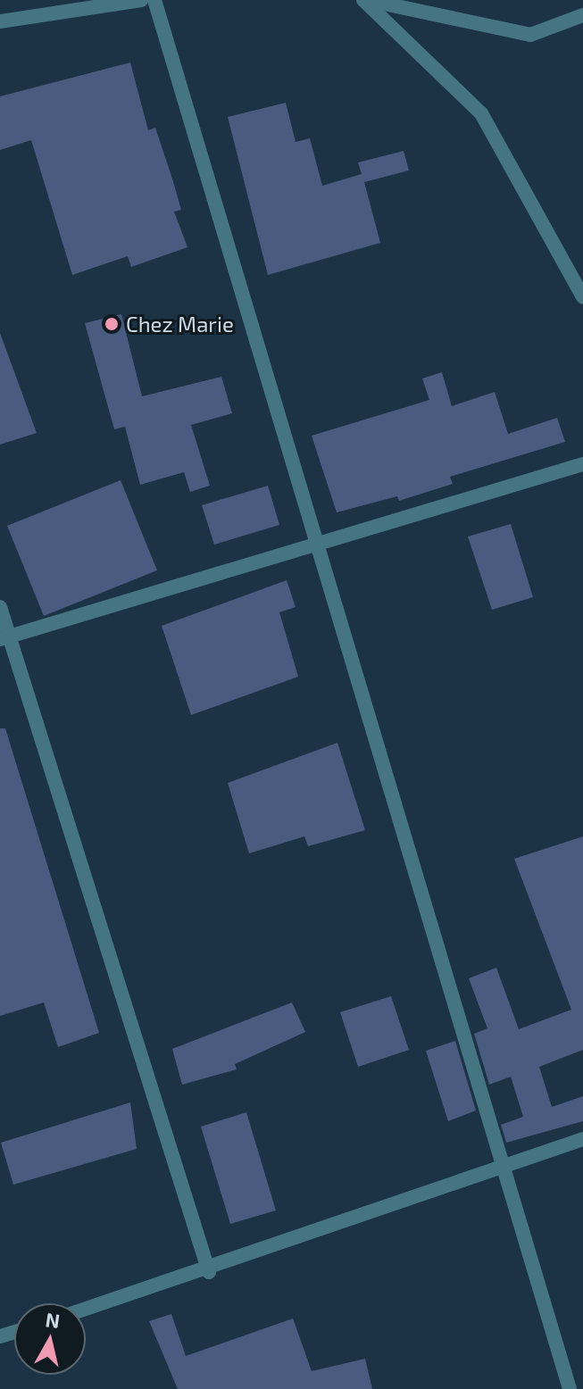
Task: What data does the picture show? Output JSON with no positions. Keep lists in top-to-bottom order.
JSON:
{
  "places": ["Chez Marie"],
  "north": "top"
}
